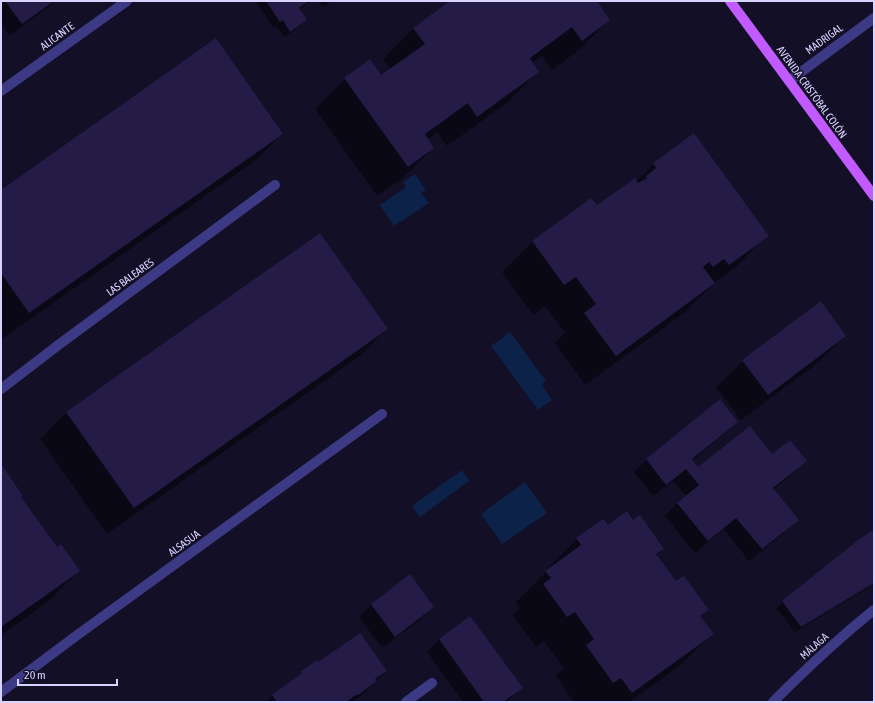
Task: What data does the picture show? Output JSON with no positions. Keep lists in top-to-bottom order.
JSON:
{
  "streets": {
    "main road": ["AVENIDA CRISTÓBAL COLÓN"],
    "street": [
      "ALICANTE",
      "MADRIGAL",
      "LAS BALEARES",
      "ALSASUA",
      "MÁLAGA"
    ]
  },
  "crossings": [
    ["MADRIGAL", "AVENIDA CRISTÓBAL COLÓN"]
  ],
  "scale_bar": "20 m"
}
